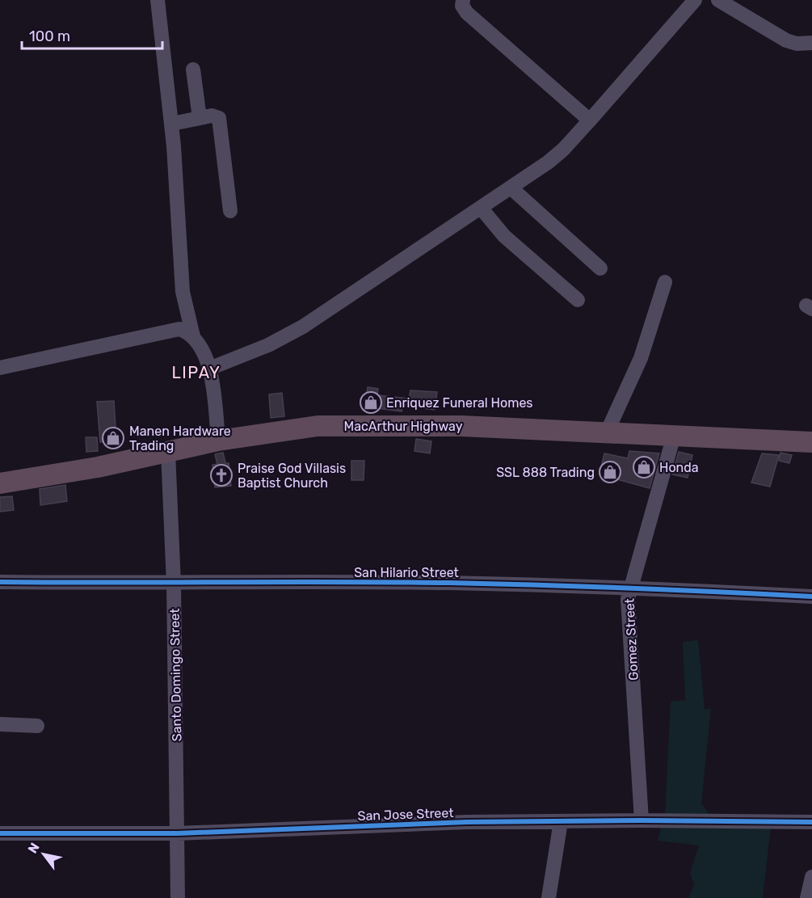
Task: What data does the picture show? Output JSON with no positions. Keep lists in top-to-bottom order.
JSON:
{
  "streets": {
    "highway": ["MacArthur Highway"],
    "street": [
      "San Hilario Street",
      "Gomez Street",
      "Santo Domingo Street",
      "San Jose Street"
    ]
  },
  "crossings": [
    ["MacArthur Highway", "Gomez Street"],
    ["MacArthur Highway", "Santo Domingo Street"],
    ["San Hilario Street", "Gomez Street"],
    ["San Hilario Street", "Santo Domingo Street"],
    ["Gomez Street", "San Jose Street"],
    ["Santo Domingo Street", "San Jose Street"]
  ],
  "districts": ["LIPAY"],
  "places": {
    "shop": [
      "Enriquez Funeral Homes",
      "Manen Hardware Trading",
      "Honda",
      "SSL 888 Trading"
    ],
    "church": ["Praise God Villasis Baptist Church"]
  },
  "scale_bar": "100 m",
  "north": "top left"
}
